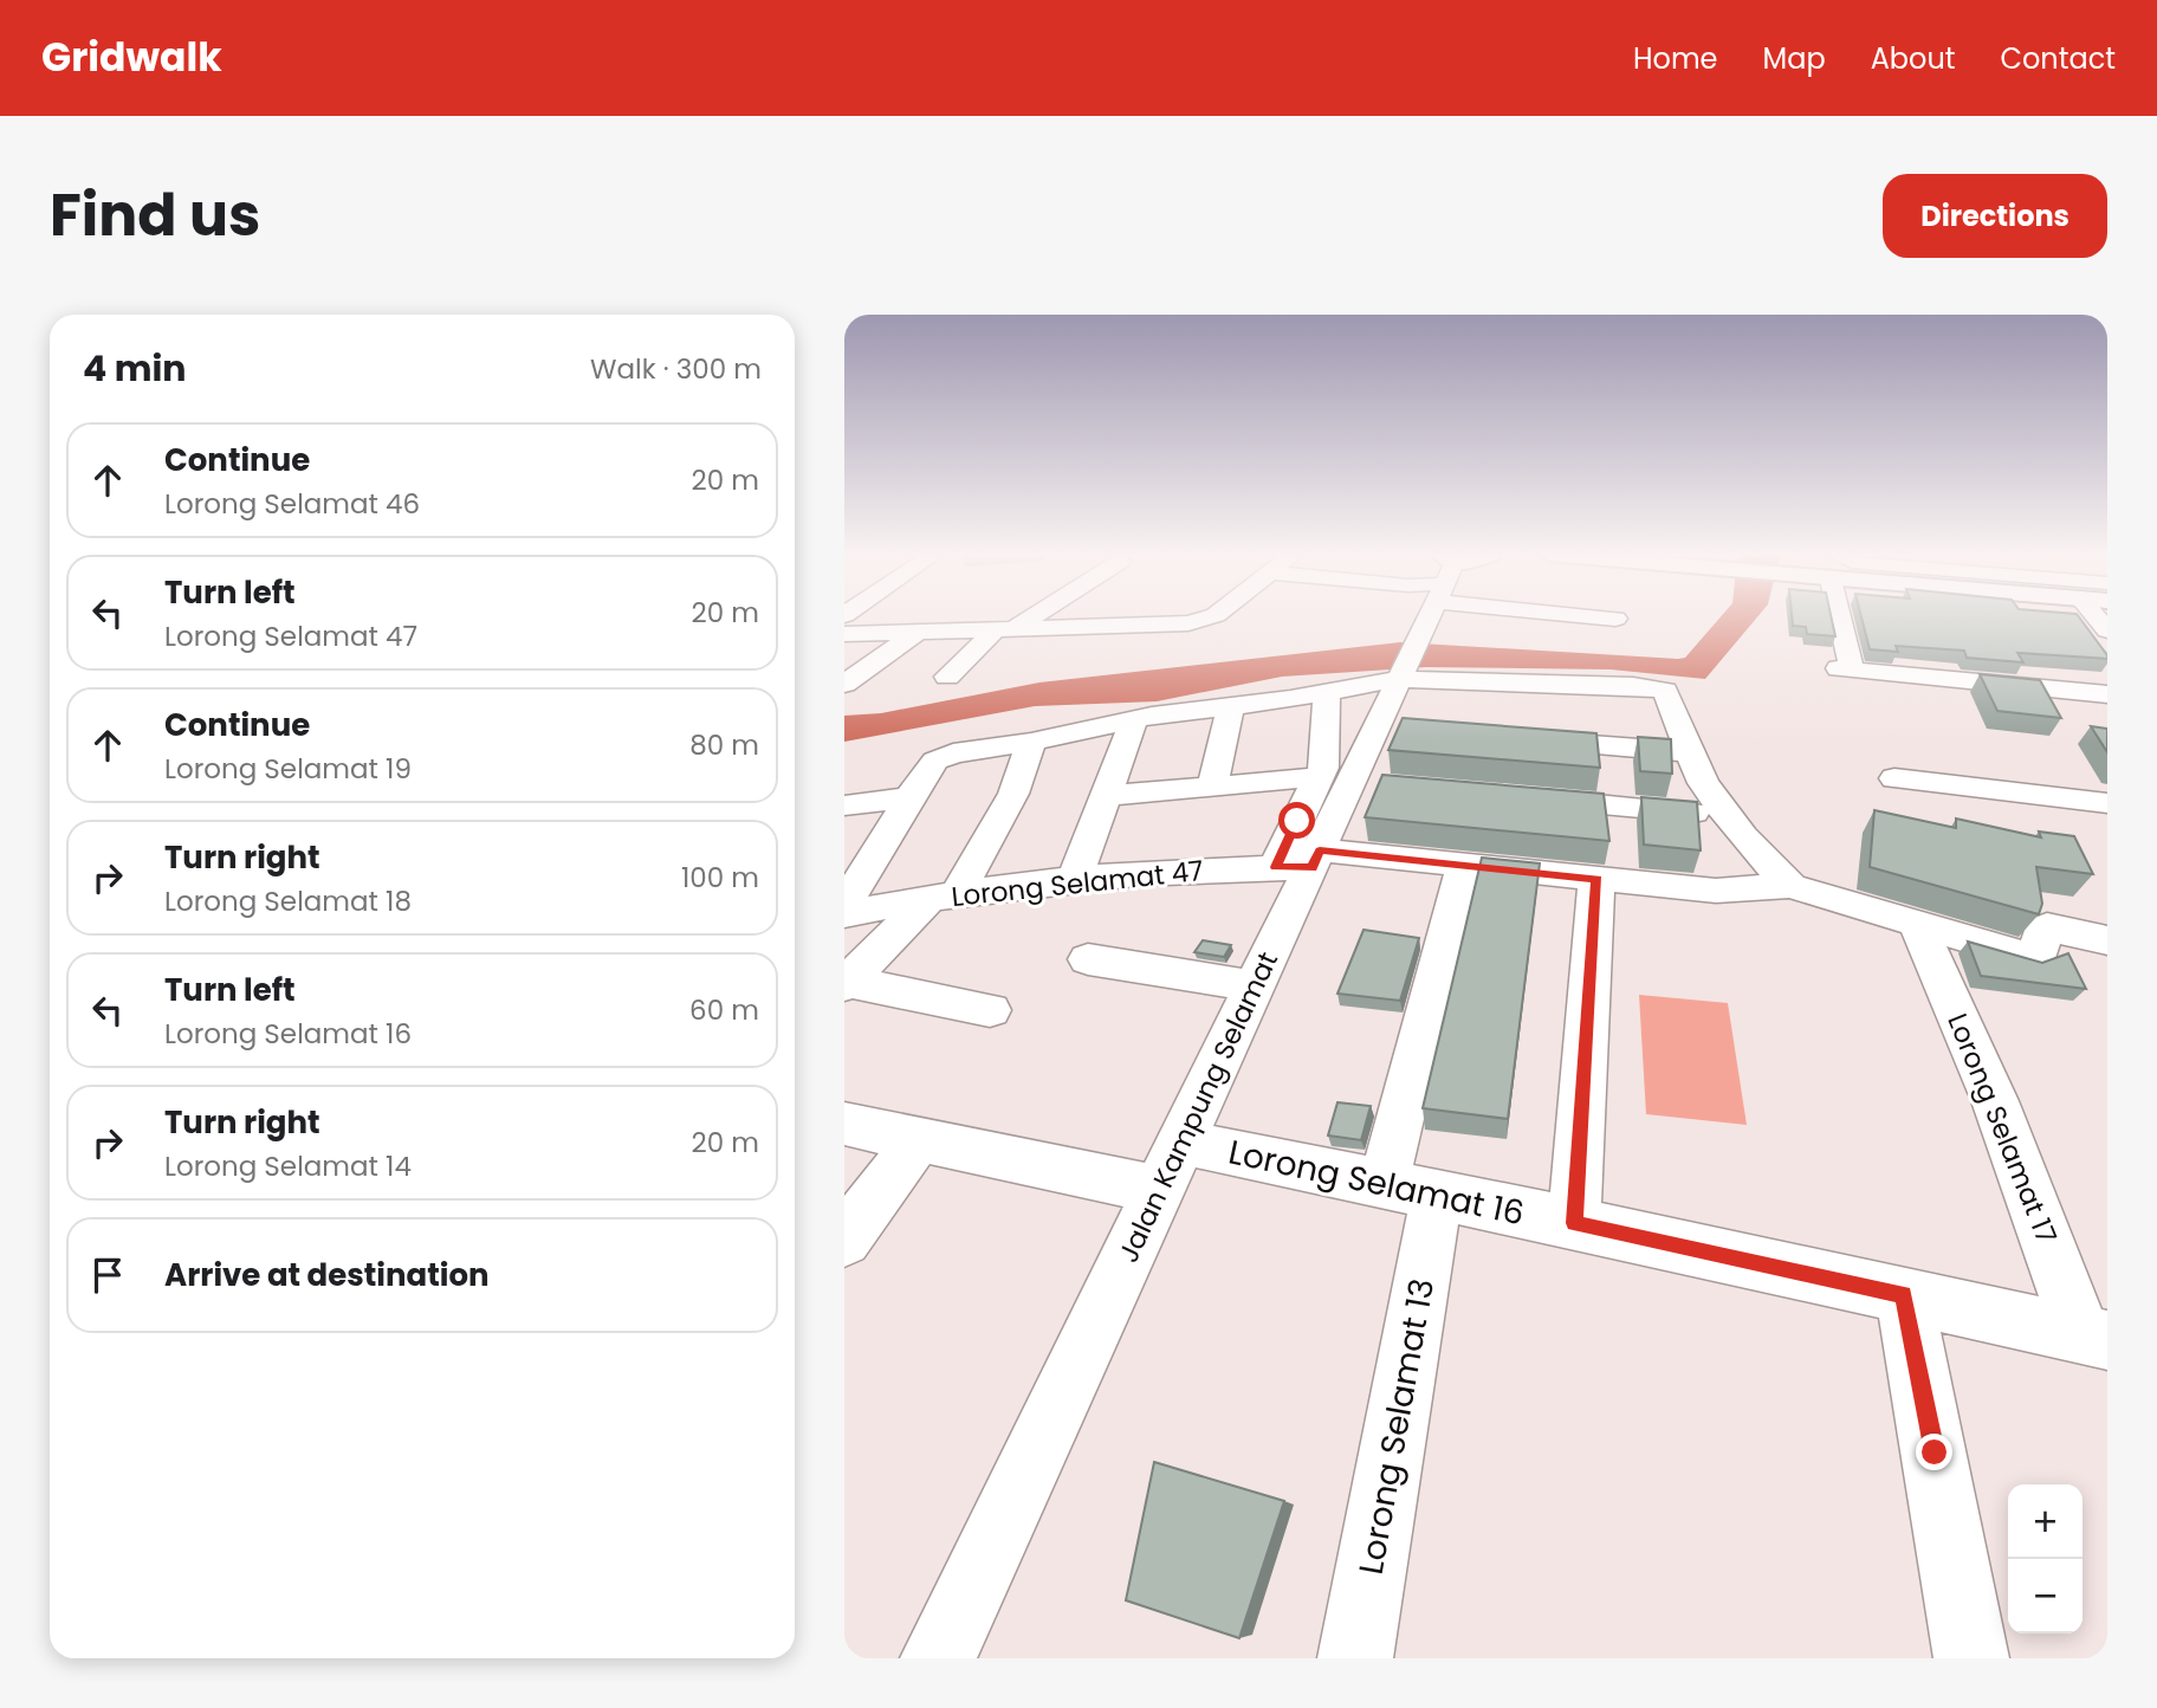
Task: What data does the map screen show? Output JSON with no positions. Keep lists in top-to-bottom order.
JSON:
{
  "streets": {
    "street": [
      "Lorong Selamat 47",
      "Jalan Kampung Selamat",
      "Lorong Selamat 17",
      "Lorong Selamat 16",
      "Lorong Selamat 13"
    ]
  },
  "crossings": [
    ["Lorong Selamat 47", "Jalan Kampung Selamat"],
    ["Lorong Selamat 47", "Lorong Selamat 13"],
    ["Jalan Kampung Selamat", "Lorong Selamat 16"],
    ["Lorong Selamat 17", "Lorong Selamat 16"],
    ["Lorong Selamat 16", "Lorong Selamat 13"]
  ],
  "page": {
    "header": "Gridwalk",
    "nav": [
      "Home",
      "Map",
      "About",
      "Contact"
    ],
    "title": "Find us",
    "buttons": "Directions",
    "heading": ["4 min", "Walk · 300 m"],
    "list": [
      ["Continue", "Lorong Selamat 46", "20 m"],
      ["Turn left", "Lorong Selamat 47", "20 m"],
      ["Continue", "Lorong Selamat 19", "80 m"],
      ["Turn right", "Lorong Selamat 18", "100 m"],
      ["Turn left", "Lorong Selamat 16", "60 m"],
      ["Turn right", "Lorong Selamat 14", "20 m"],
      "Arrive at destination"
    ],
    "map_buttons": ["+", "−"]
  }
}
